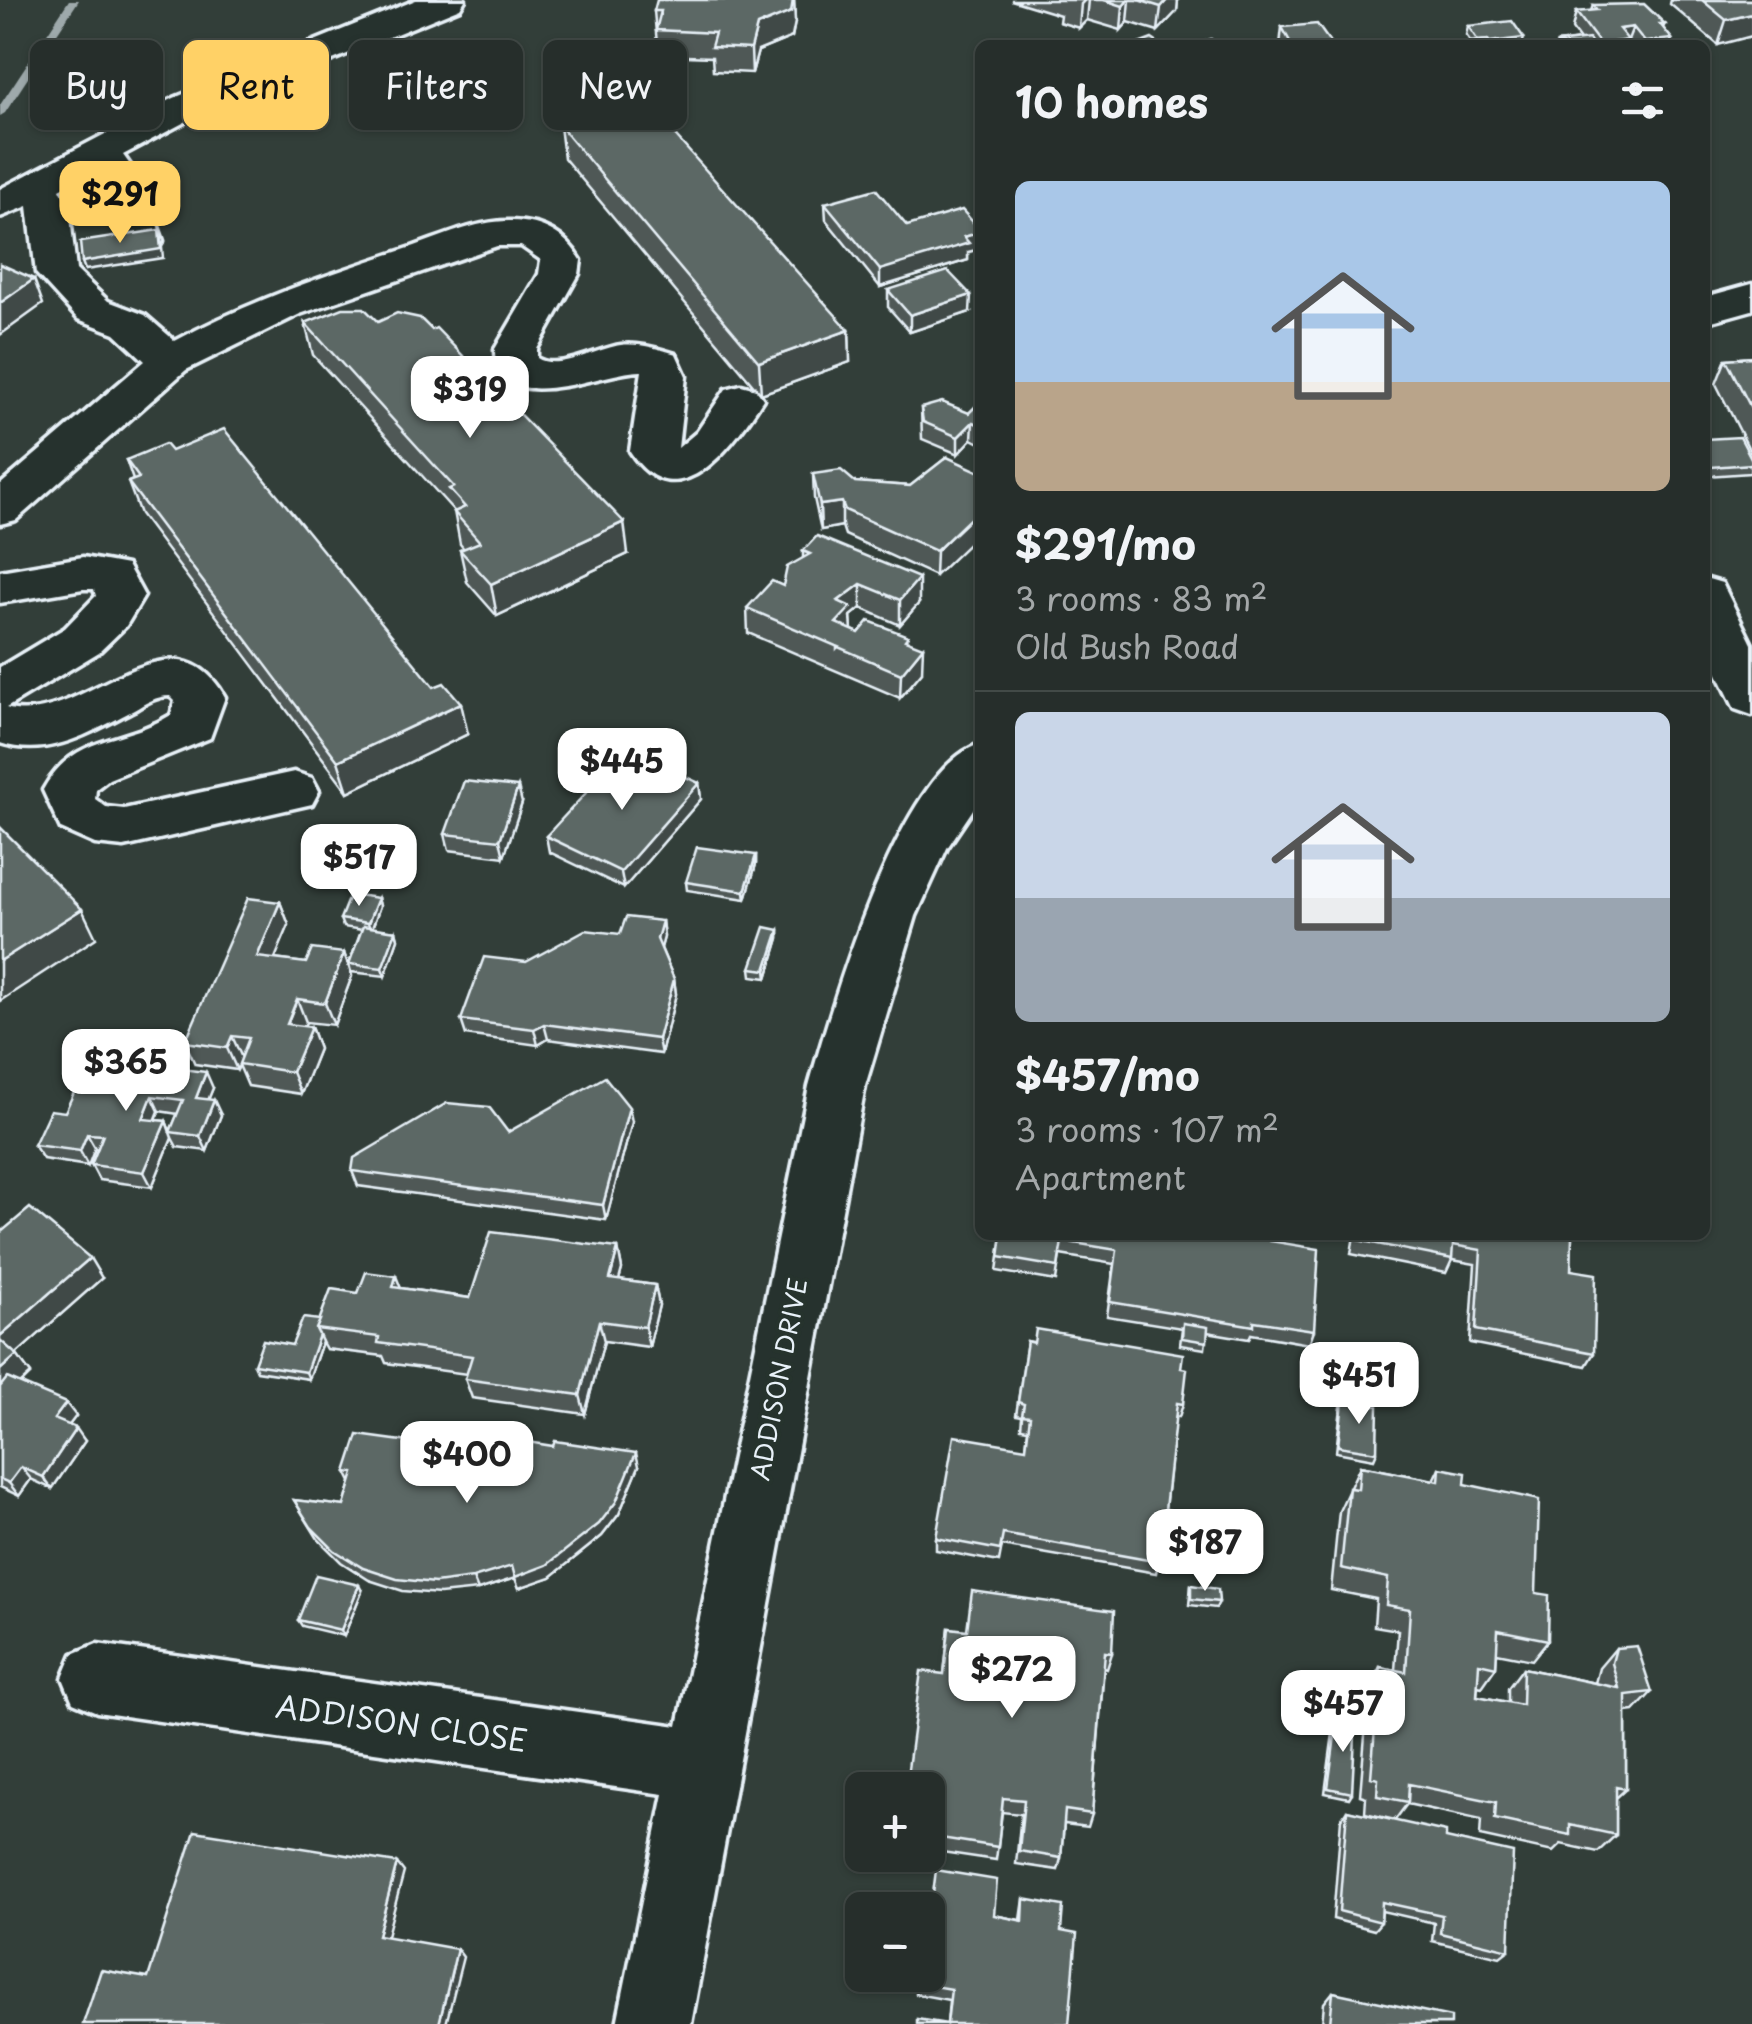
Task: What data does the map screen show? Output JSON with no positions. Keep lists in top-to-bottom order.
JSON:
{
  "streets": {
    "street": ["ADDISON DRIVE", "ADDISON CLOSE"]
  },
  "crossings": [
    ["ADDISON DRIVE", "ADDISON CLOSE"]
  ],
  "page": {
    "chip": [
      "Buy",
      "Rent",
      "Filters",
      "New"
    ],
    "heading": "10 homes",
    "list": [
      {
        "name": "$291/mo",
        "note": "3 rooms · 83 m² · Old Bush Road"
      },
      {
        "name": "$457/mo",
        "note": "3 rooms · 107 m² · Apartment"
      }
    ],
    "price": [
      "$291",
      "$319",
      "$445",
      "$517",
      "$365",
      "$451",
      "$400",
      "$187",
      "$272",
      "$457"
    ],
    "map_buttons": ["+", "−"]
  }
}
